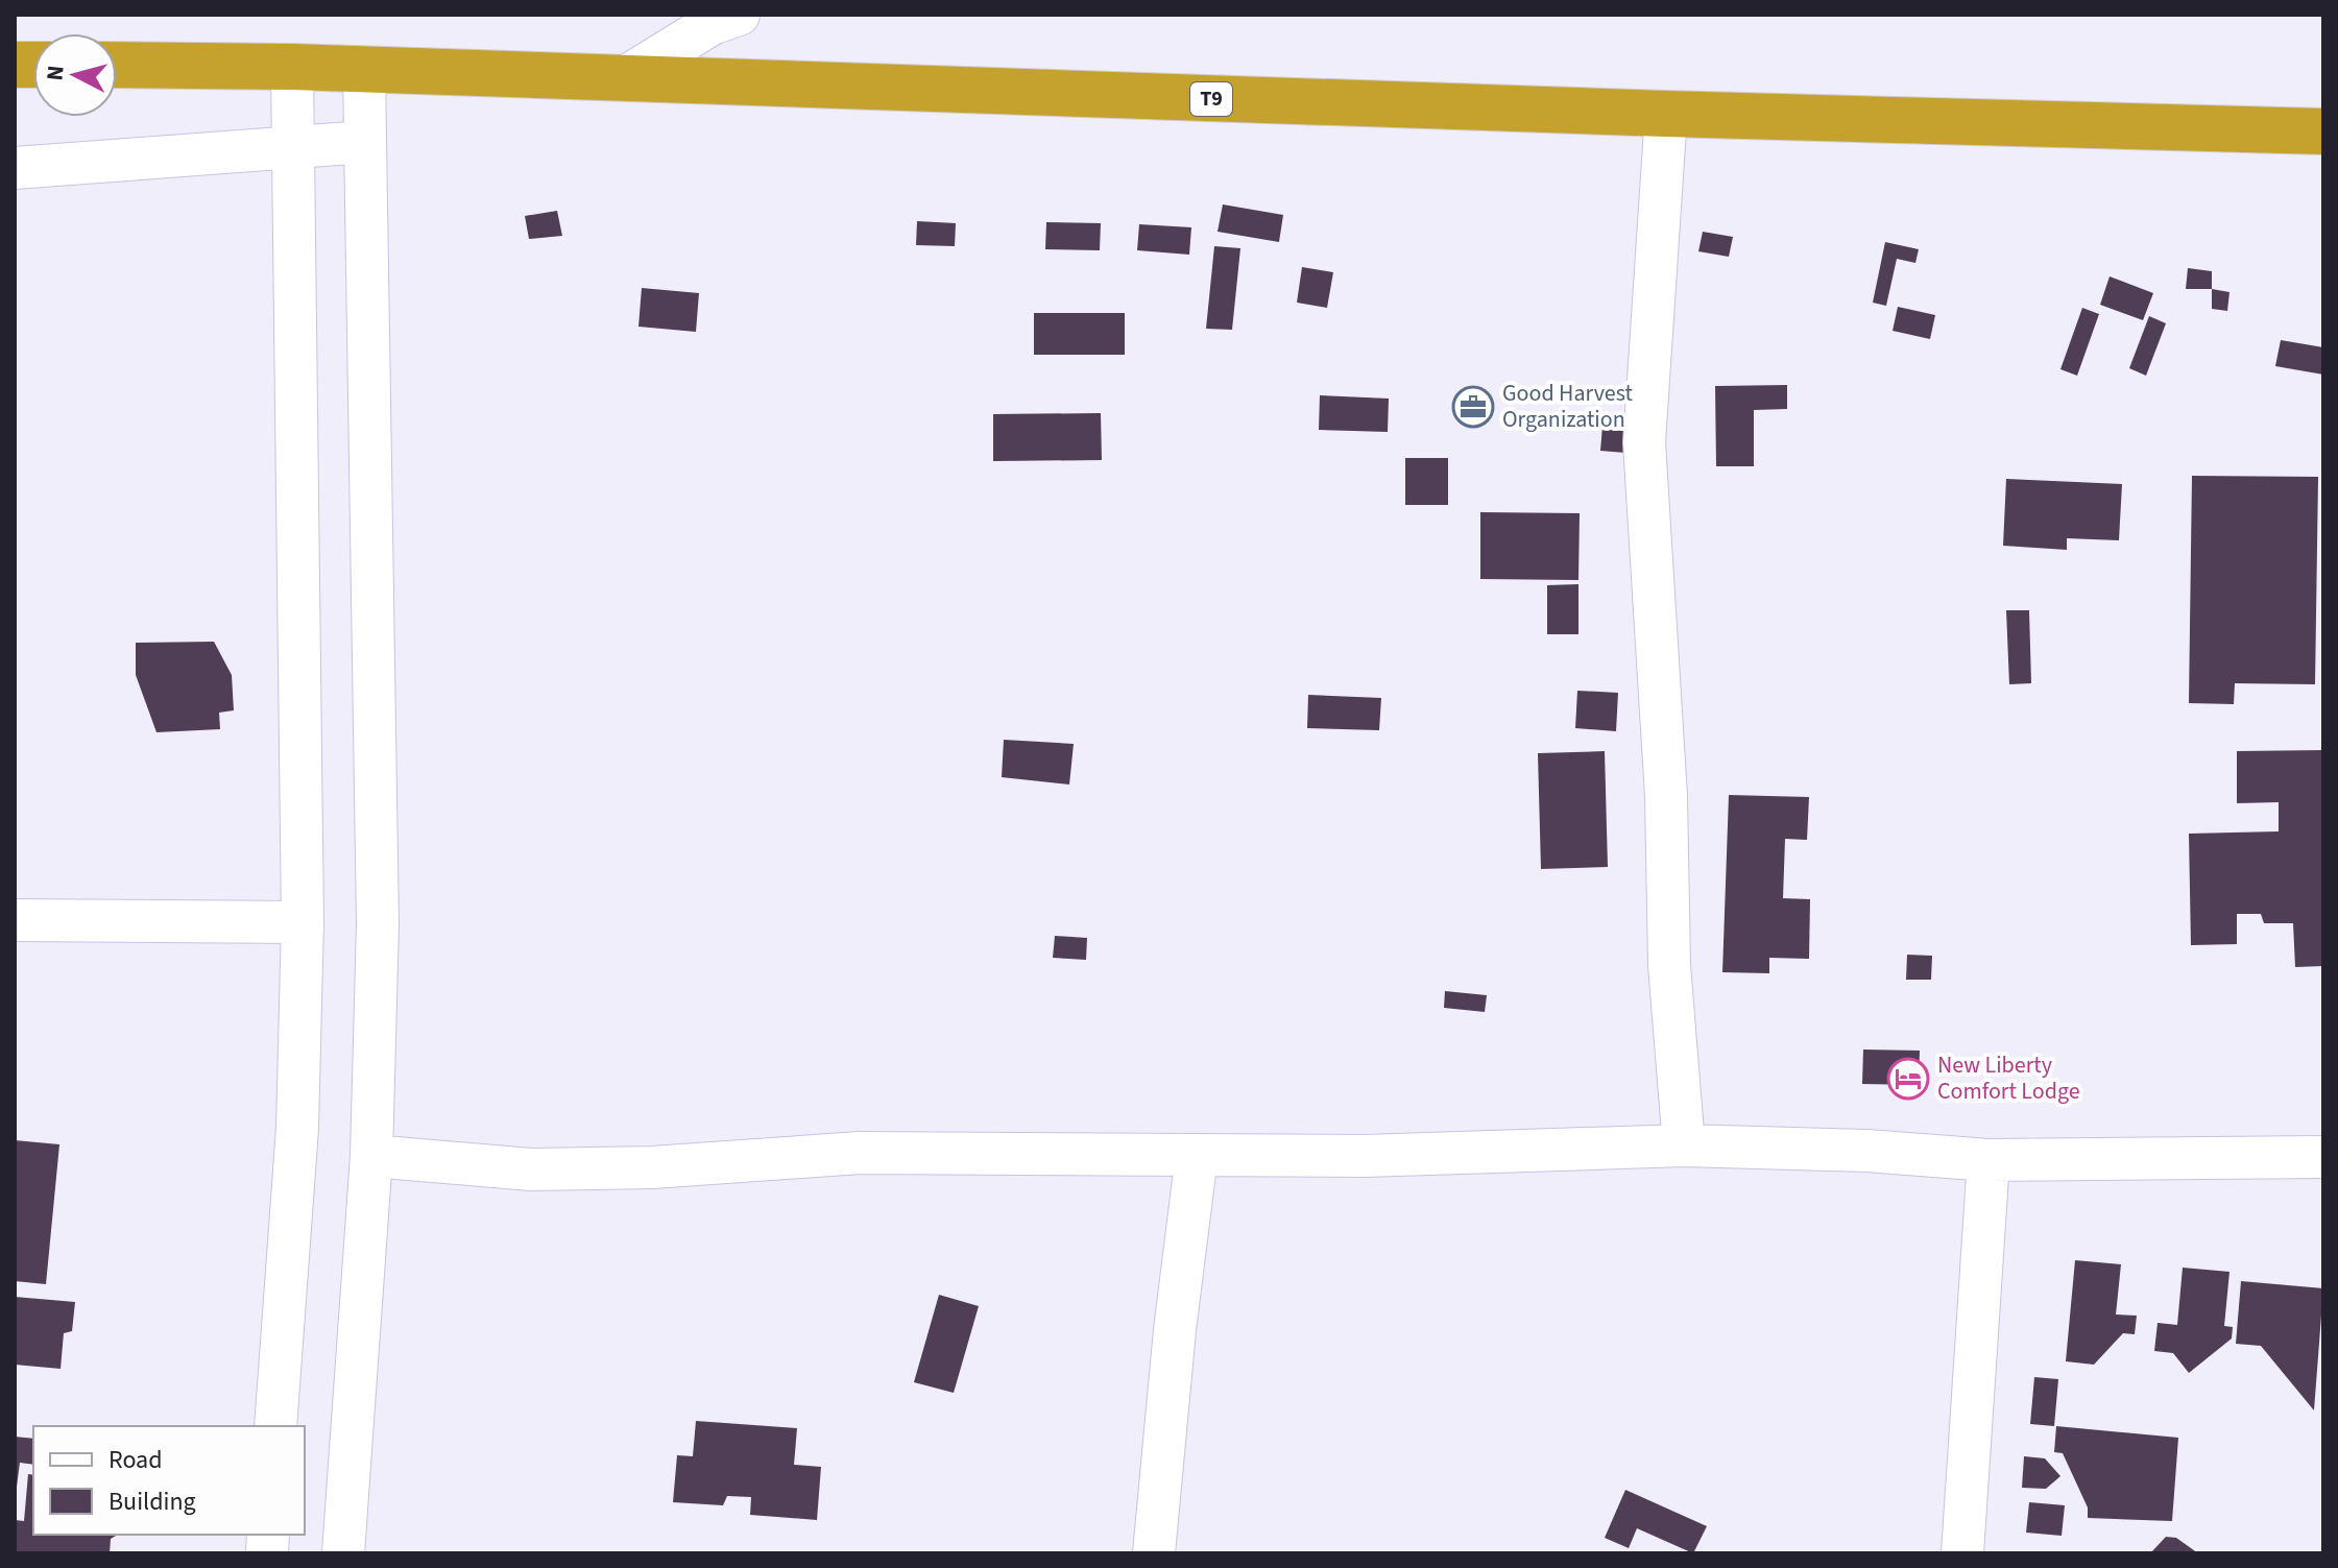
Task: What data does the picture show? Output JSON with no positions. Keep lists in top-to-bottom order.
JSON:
{
  "streets": {
    "highway": ["T9"]
  },
  "places": {
    "office": ["Good Harvest Organization"],
    "hotel": ["New Liberty Comfort Lodge"]
  },
  "legend": ["Road", "Building"],
  "north": "left"
}
